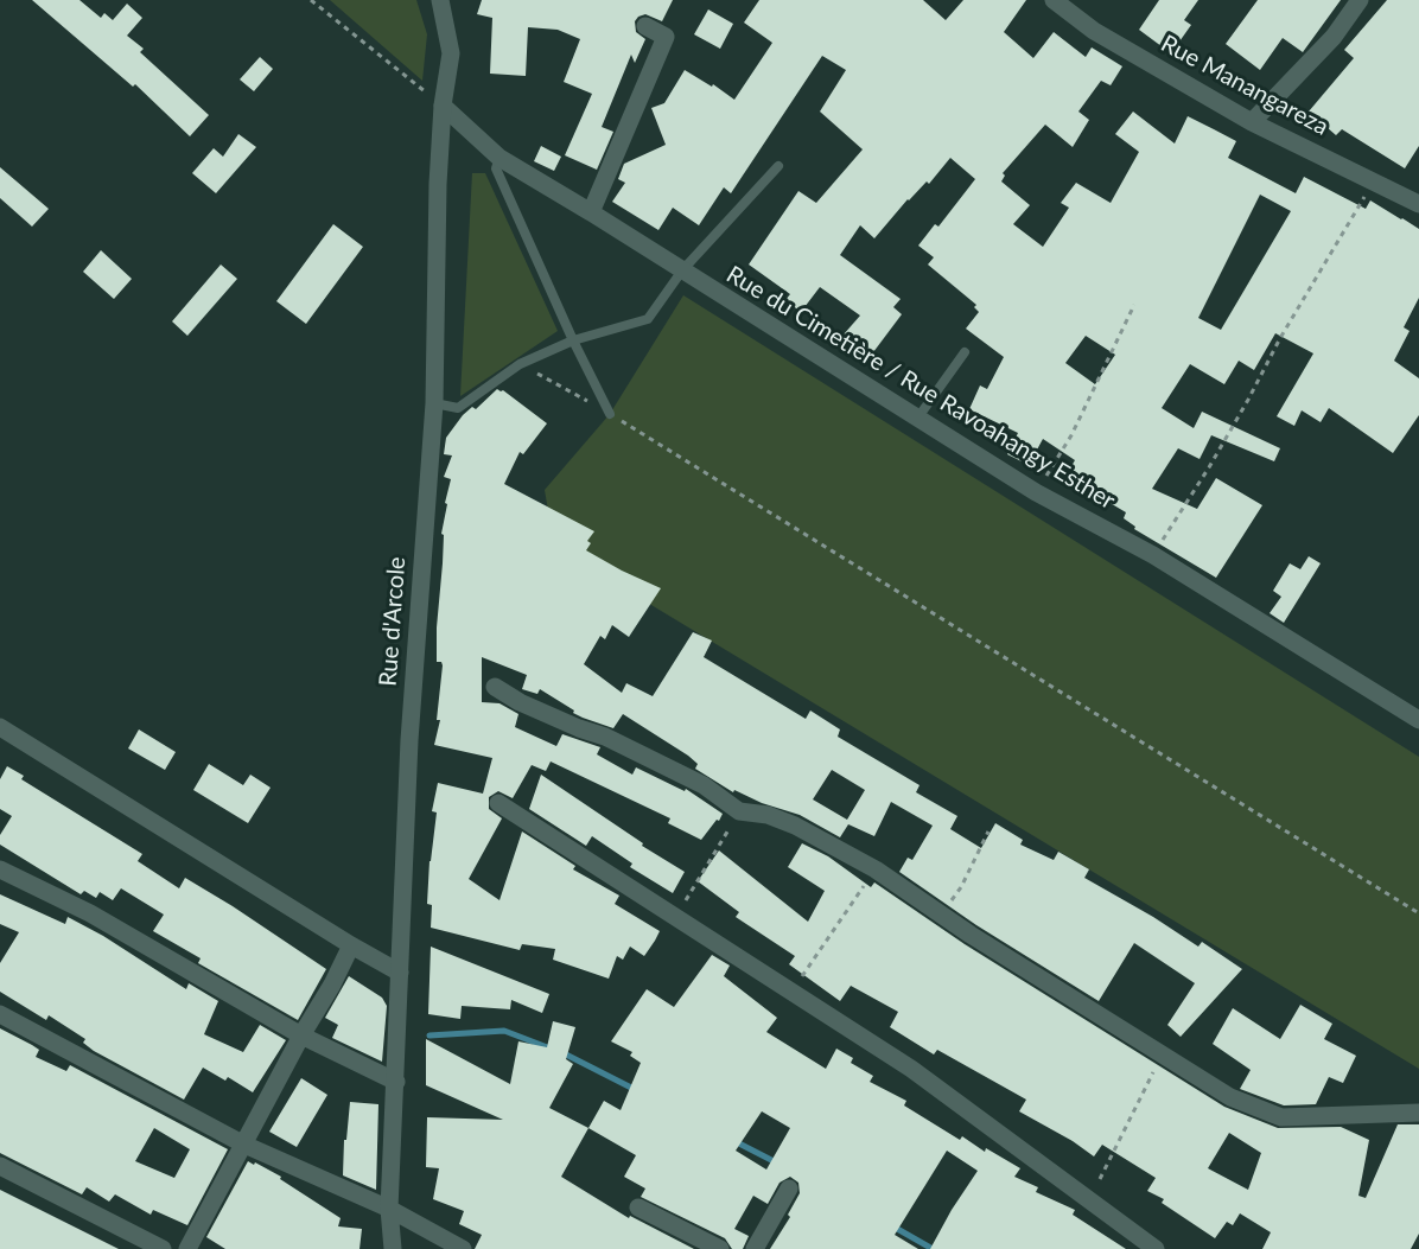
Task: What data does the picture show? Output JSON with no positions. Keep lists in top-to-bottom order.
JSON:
{
  "streets": {
    "street": ["Rue Manangareza", "Rue du Cimetière / Rue Ravoahangy Esther", "Rue d'Arcole"]
  },
  "crossings": [
    ["Rue du Cimetière / Rue Ravoahangy Esther", "Rue d'Arcole"]
  ]
}
